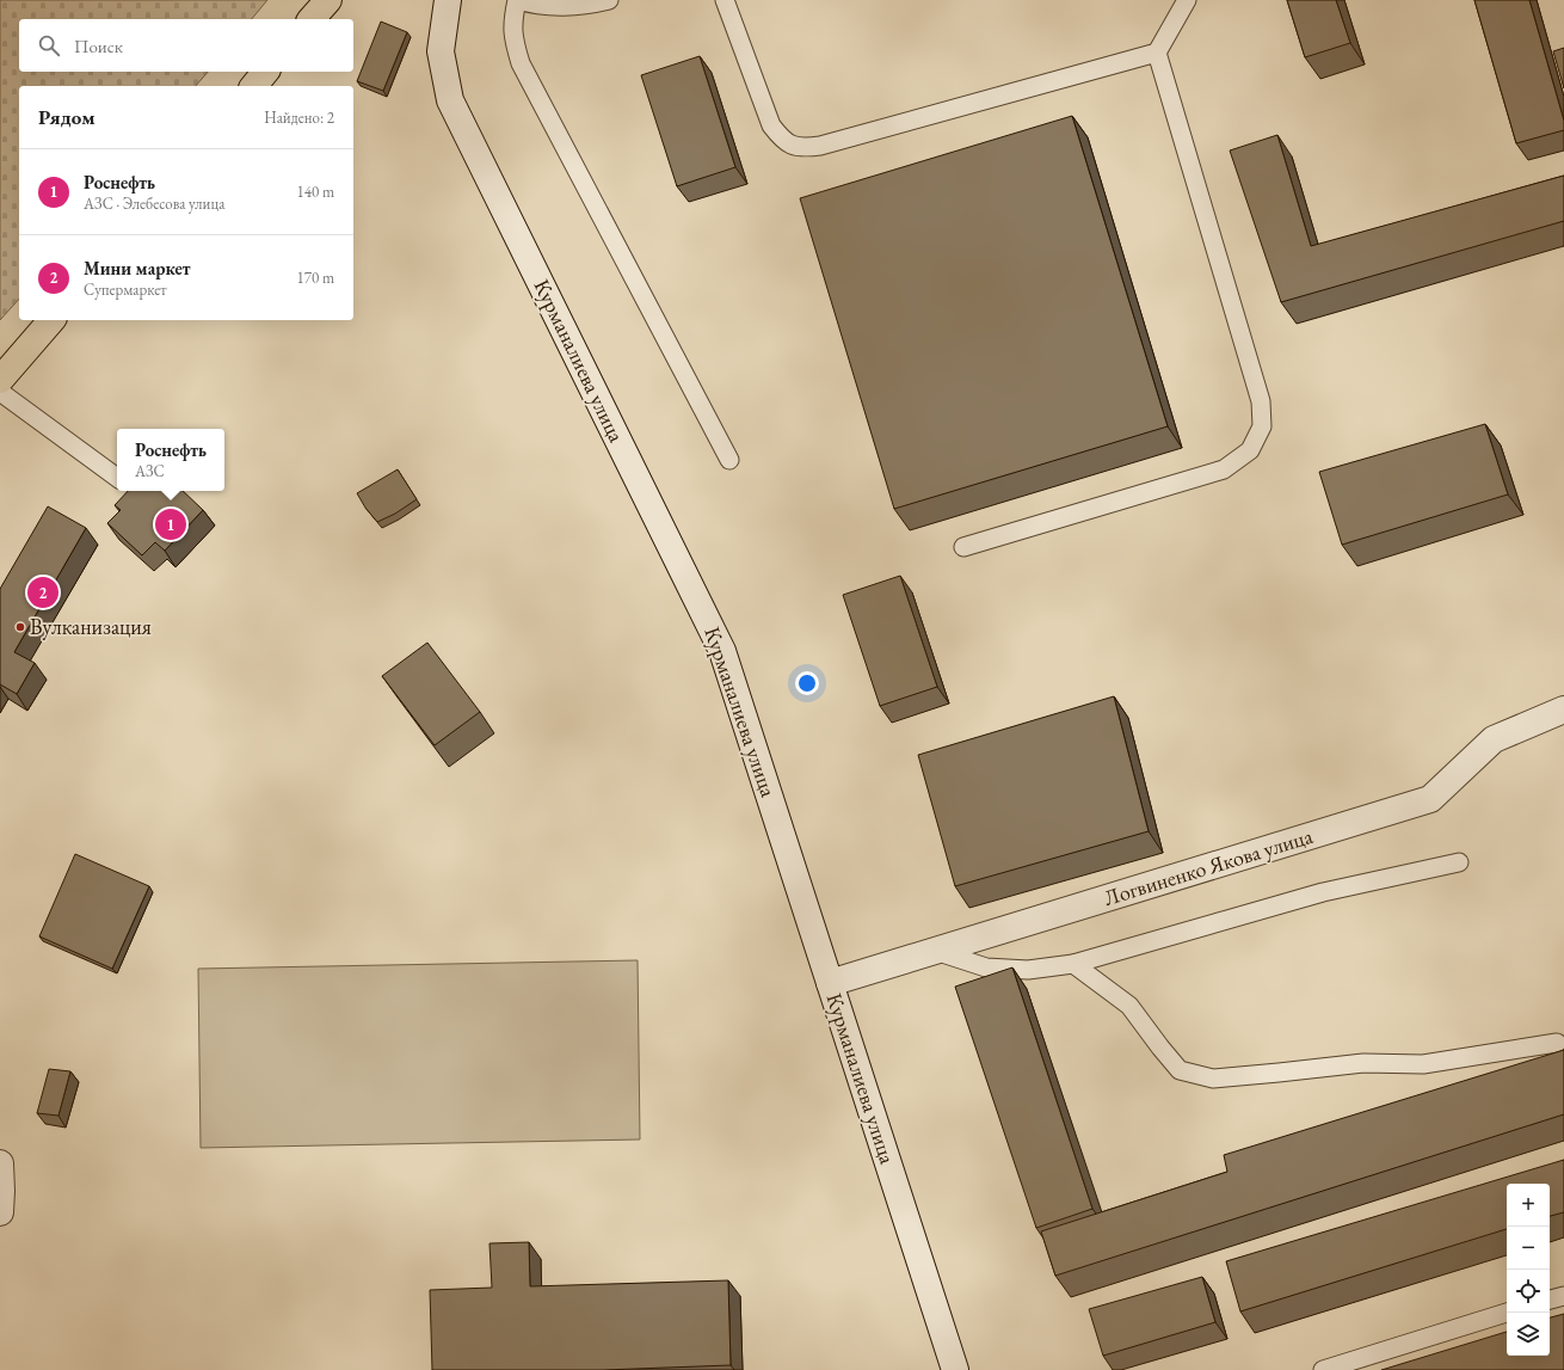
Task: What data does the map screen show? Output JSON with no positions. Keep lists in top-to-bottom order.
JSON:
{
  "streets": {
    "street": ["Курманалиева улица", "Логвиненко Якова улица"]
  },
  "crossings": [
    ["Курманалиева улица", "Логвиненко Якова улица"]
  ],
  "places": ["Вулканизация"],
  "page": {
    "search": "Поиск",
    "heading": ["Рядом", "Найдено: 2"],
    "list": [
      {
        "mark": "1",
        "name": "Роснефть",
        "note": "АЗС · Элебесова улица",
        "value": "140 m"
      },
      {
        "mark": "2",
        "name": "Мини маркет",
        "note": "Супермаркет",
        "value": "170 m"
      }
    ],
    "popup": ["Роснефть", "АЗС"],
    "pins": ["1", "2"],
    "map_buttons": ["+", "−"]
  }
}
